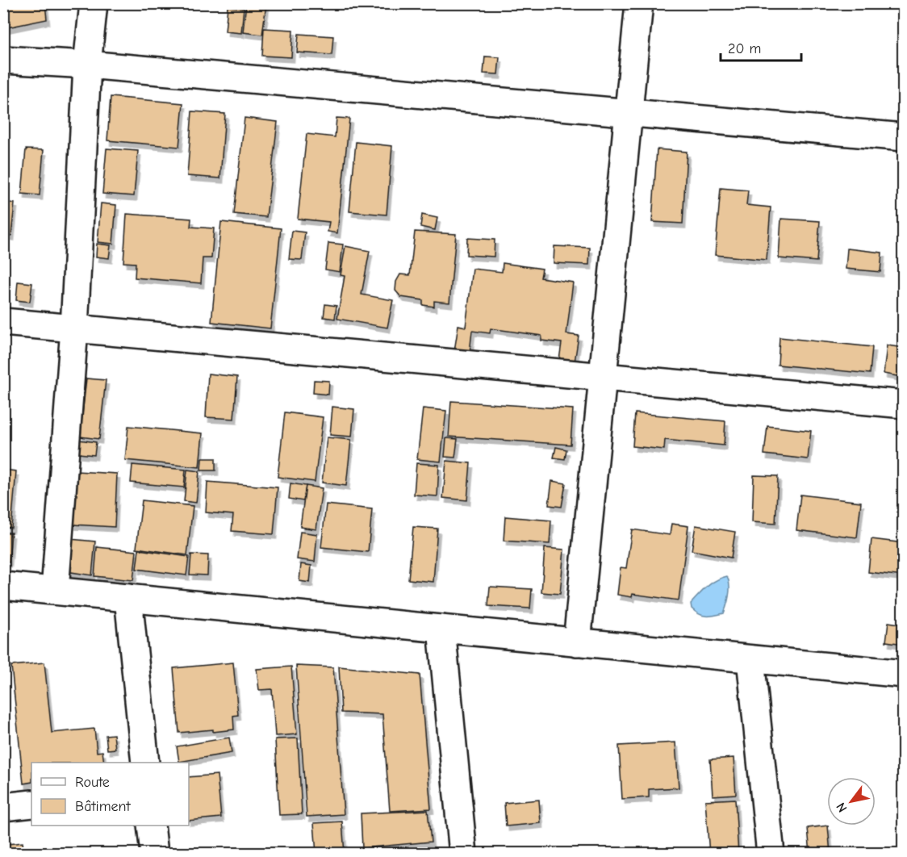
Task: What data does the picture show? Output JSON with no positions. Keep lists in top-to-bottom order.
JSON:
{
  "legend": ["Route", "Bâtiment"],
  "scale_bar": "20 m",
  "north": "bottom left"
}
